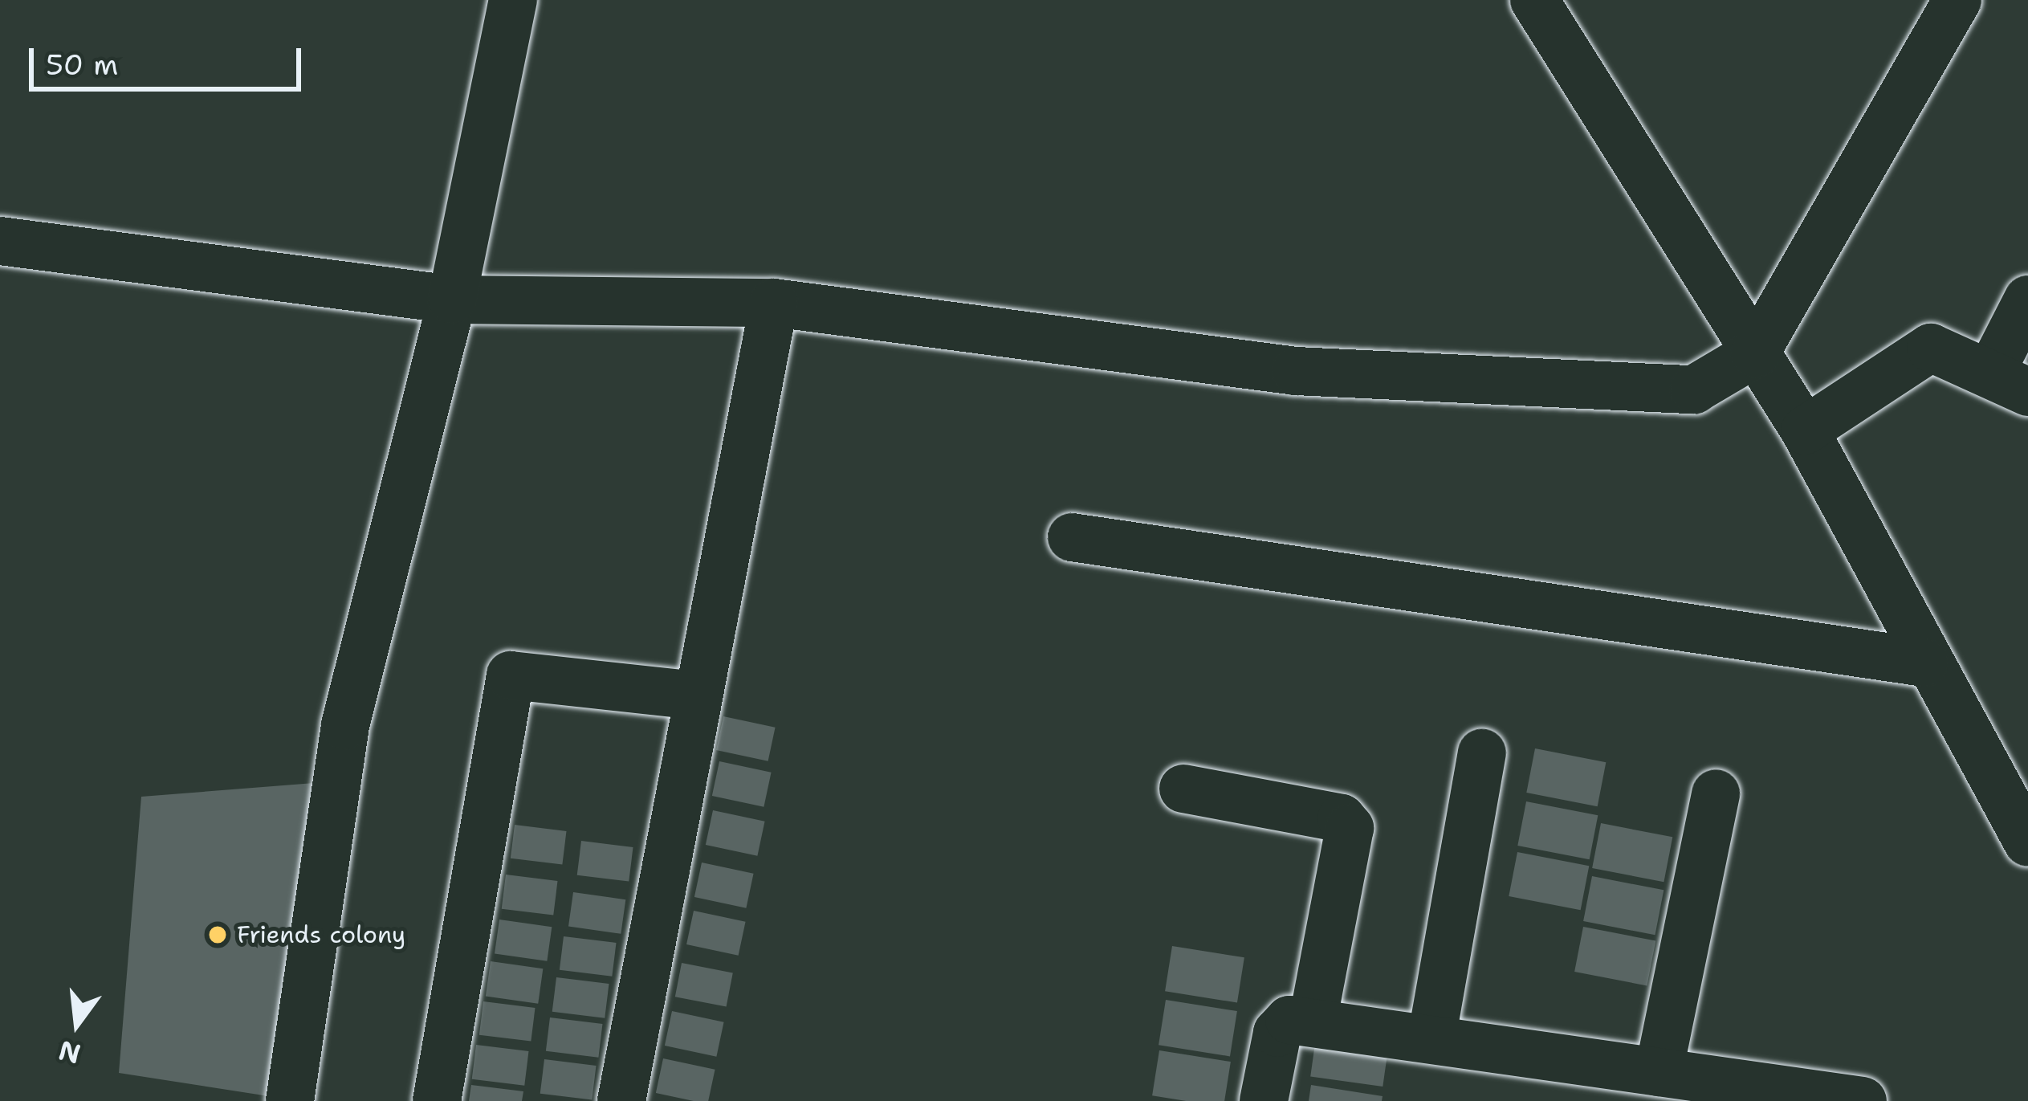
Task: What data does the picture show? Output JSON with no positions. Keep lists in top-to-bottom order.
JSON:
{
  "places": ["Friends colony"],
  "scale_bar": "50 m",
  "north": "bottom"
}
